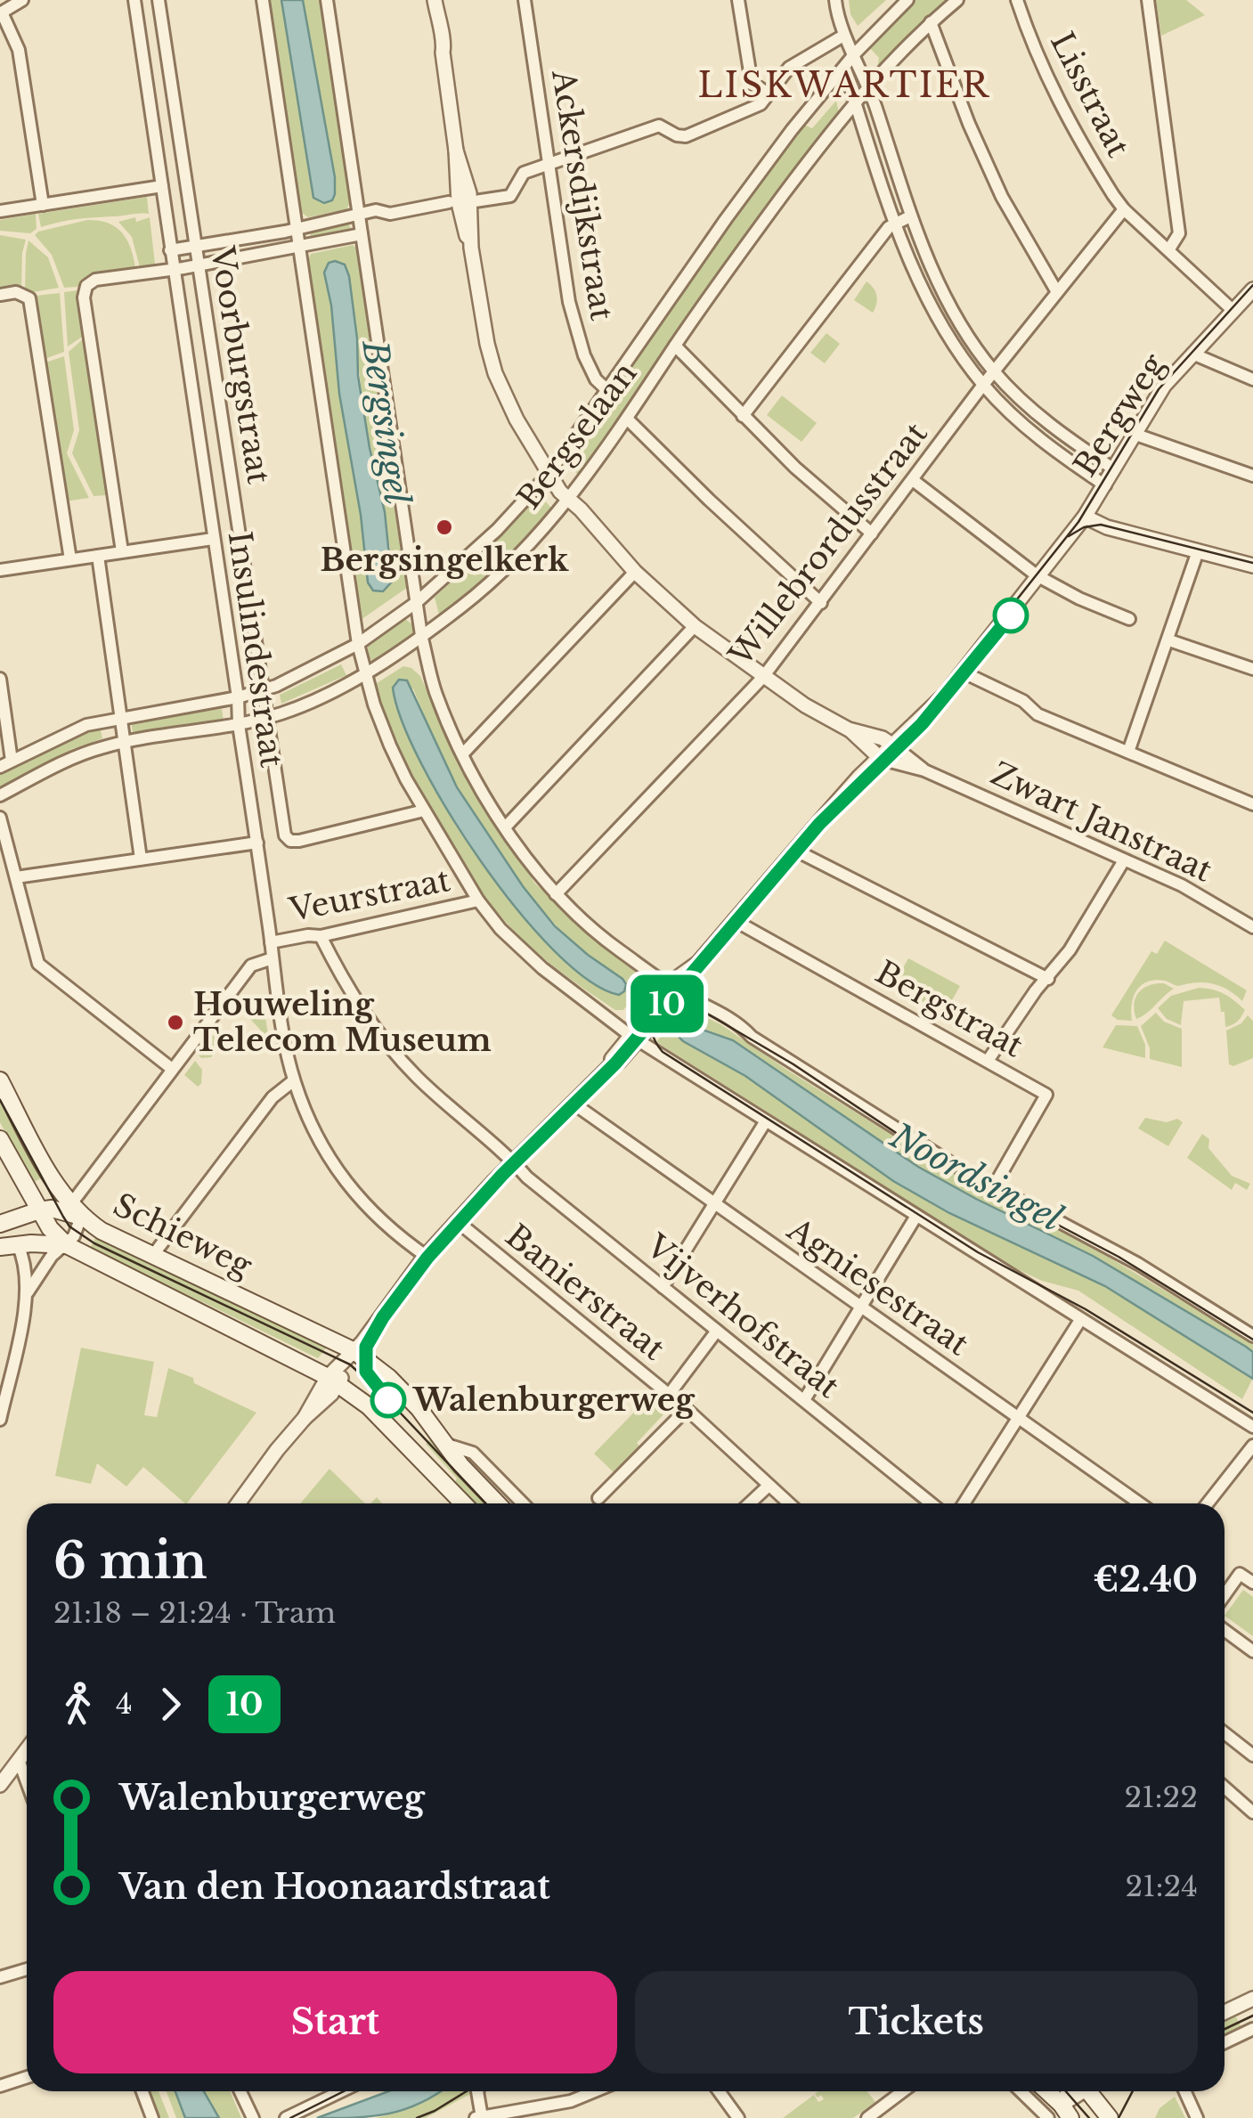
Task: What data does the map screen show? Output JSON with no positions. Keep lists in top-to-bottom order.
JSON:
{
  "streets": {
    "main road": ["Schieweg"],
    "street": [
      "Lisstraat",
      "Ackersdijkstraat",
      "Voorburgstraat",
      "Bergweg",
      "Bergselaan",
      "Willebrordusstraat",
      "Insulindestraat",
      "Zwart Janstraat",
      "Veurstraat",
      "Bergstraat",
      "Agniesestraat",
      "Banierstraat",
      "Vijverhofstraat"
    ]
  },
  "crossings": [
    ["Lisstraat", "Bergweg"],
    ["Lisstraat", "Willebrordusstraat"],
    ["Ackersdijkstraat", "Bergselaan"],
    ["Voorburgstraat", "Bergselaan"],
    ["Bergweg", "Insulindestraat"],
    ["Bergweg", "Zwart Janstraat"],
    ["Bergweg", "Bergstraat"],
    ["Bergweg", "Schieweg"],
    ["Bergweg", "Agniesestraat"],
    ["Bergweg", "Banierstraat"],
    ["Bergweg", "Vijverhofstraat"],
    ["Bergselaan", "Insulindestraat"],
    ["Insulindestraat", "Veurstraat"]
  ],
  "districts": ["LISKWARTIER"],
  "water": ["Bergsingel", "Noordsingel"],
  "places": ["Bergsingelkerk", "Houweling Telecom Museum", "Walenburgerweg"],
  "lines": ["tram line 10"],
  "page": {
    "on_map": "10",
    "heading": ["6 min", "21:18 – 21:24 · Tram", "€2.40"],
    "legs": ["4", "10"],
    "list": [
      {
        "name": "Walenburgerweg",
        "value": "21:22"
      },
      {
        "name": "Van den Hoonaardstraat",
        "value": "21:24"
      }
    ],
    "buttons": ["Start", "Tickets"]
  }
}
